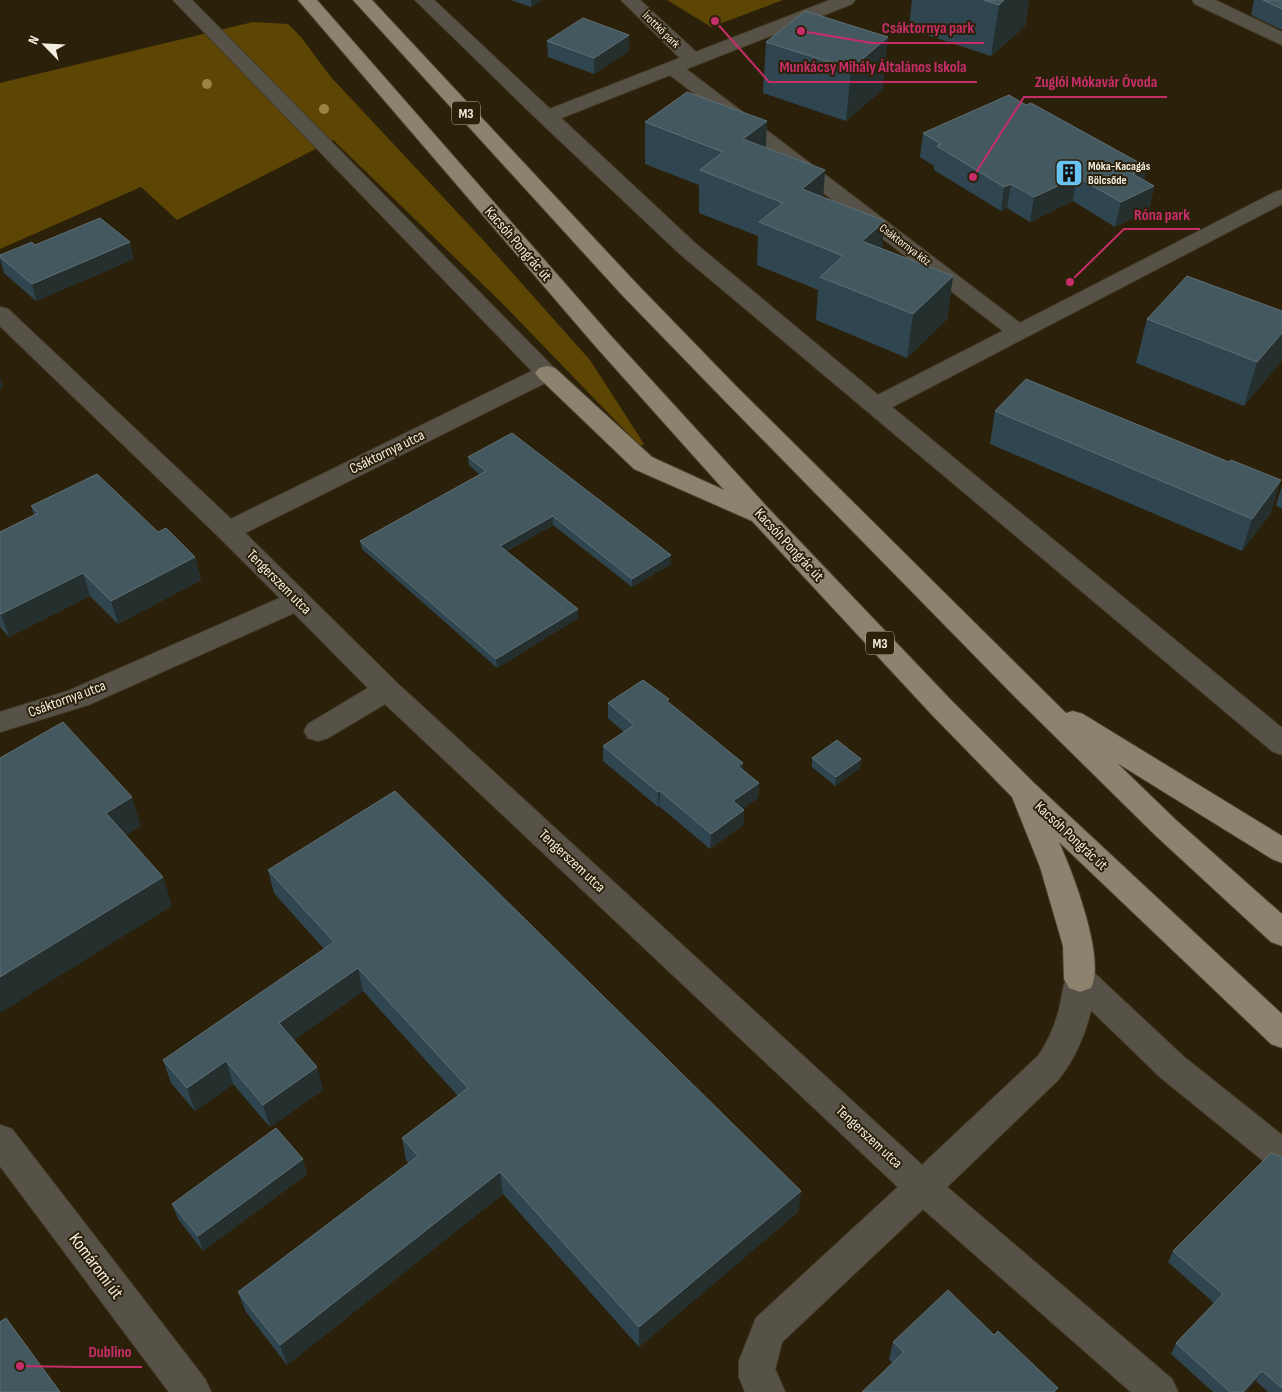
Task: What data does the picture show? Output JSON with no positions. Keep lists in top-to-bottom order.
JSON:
{
  "streets": {
    "main road": ["M3", "Kacsóh Pongrác út"],
    "street": [
      "Írottkő park",
      "Csáktornya köz",
      "Csáktornya utca",
      "Tengerszem utca",
      "Komáromi út"
    ]
  },
  "crossings": [
    ["Csáktornya utca", "Tengerszem utca"]
  ],
  "places": {
    "other": [
      "Munkácsy Mihály Általános Iskola",
      "Csáktornya park",
      "Zuglói Mókavár Óvoda",
      "Róna park",
      "Dublino"
    ],
    "building": ["Móka-Kacagás Bölcsőde"]
  },
  "north": "top left"
}
